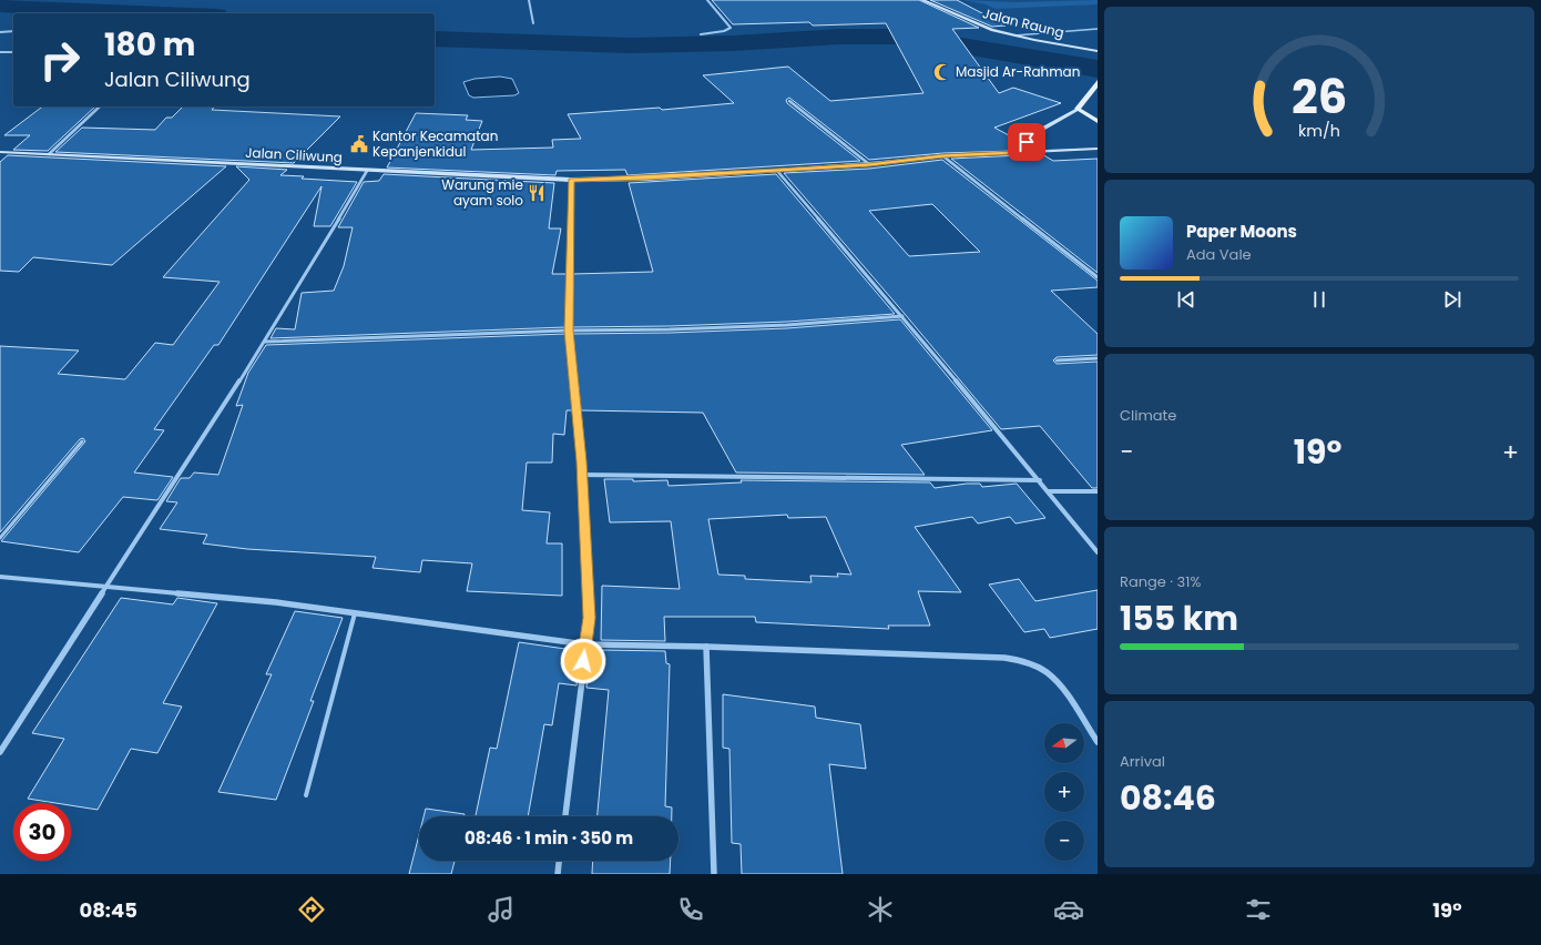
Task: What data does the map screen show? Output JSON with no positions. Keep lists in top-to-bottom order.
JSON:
{
  "streets": {
    "main road": ["Jalan Raung", "Jalan Ciliwung"]
  },
  "places": {
    "mosque": ["Masjid Ar-Rahman"],
    "public building": ["Kantor Kecamatan Kepanjenkidul"],
    "restaurant": ["Warung mie ayam solo"]
  },
  "north": "left",
  "page": {
    "turn": ["180 m", "Jalan Ciliwung"],
    "song": ["Paper Moons", "Ada Vale"],
    "tile": [
      "Climate",
      ["Range · 31%", "155 km"],
      ["Arrival", "08:46"]
    ],
    "heat": ["−", "19°", "+"],
    "map_buttons": ["+", "−"],
    "limit": "30",
    "trip": "08:46 · 1 min · 350 m",
    "tabs": ["08:45", "19°"],
    "gauge": ["26", "km/h"]
  }
}
